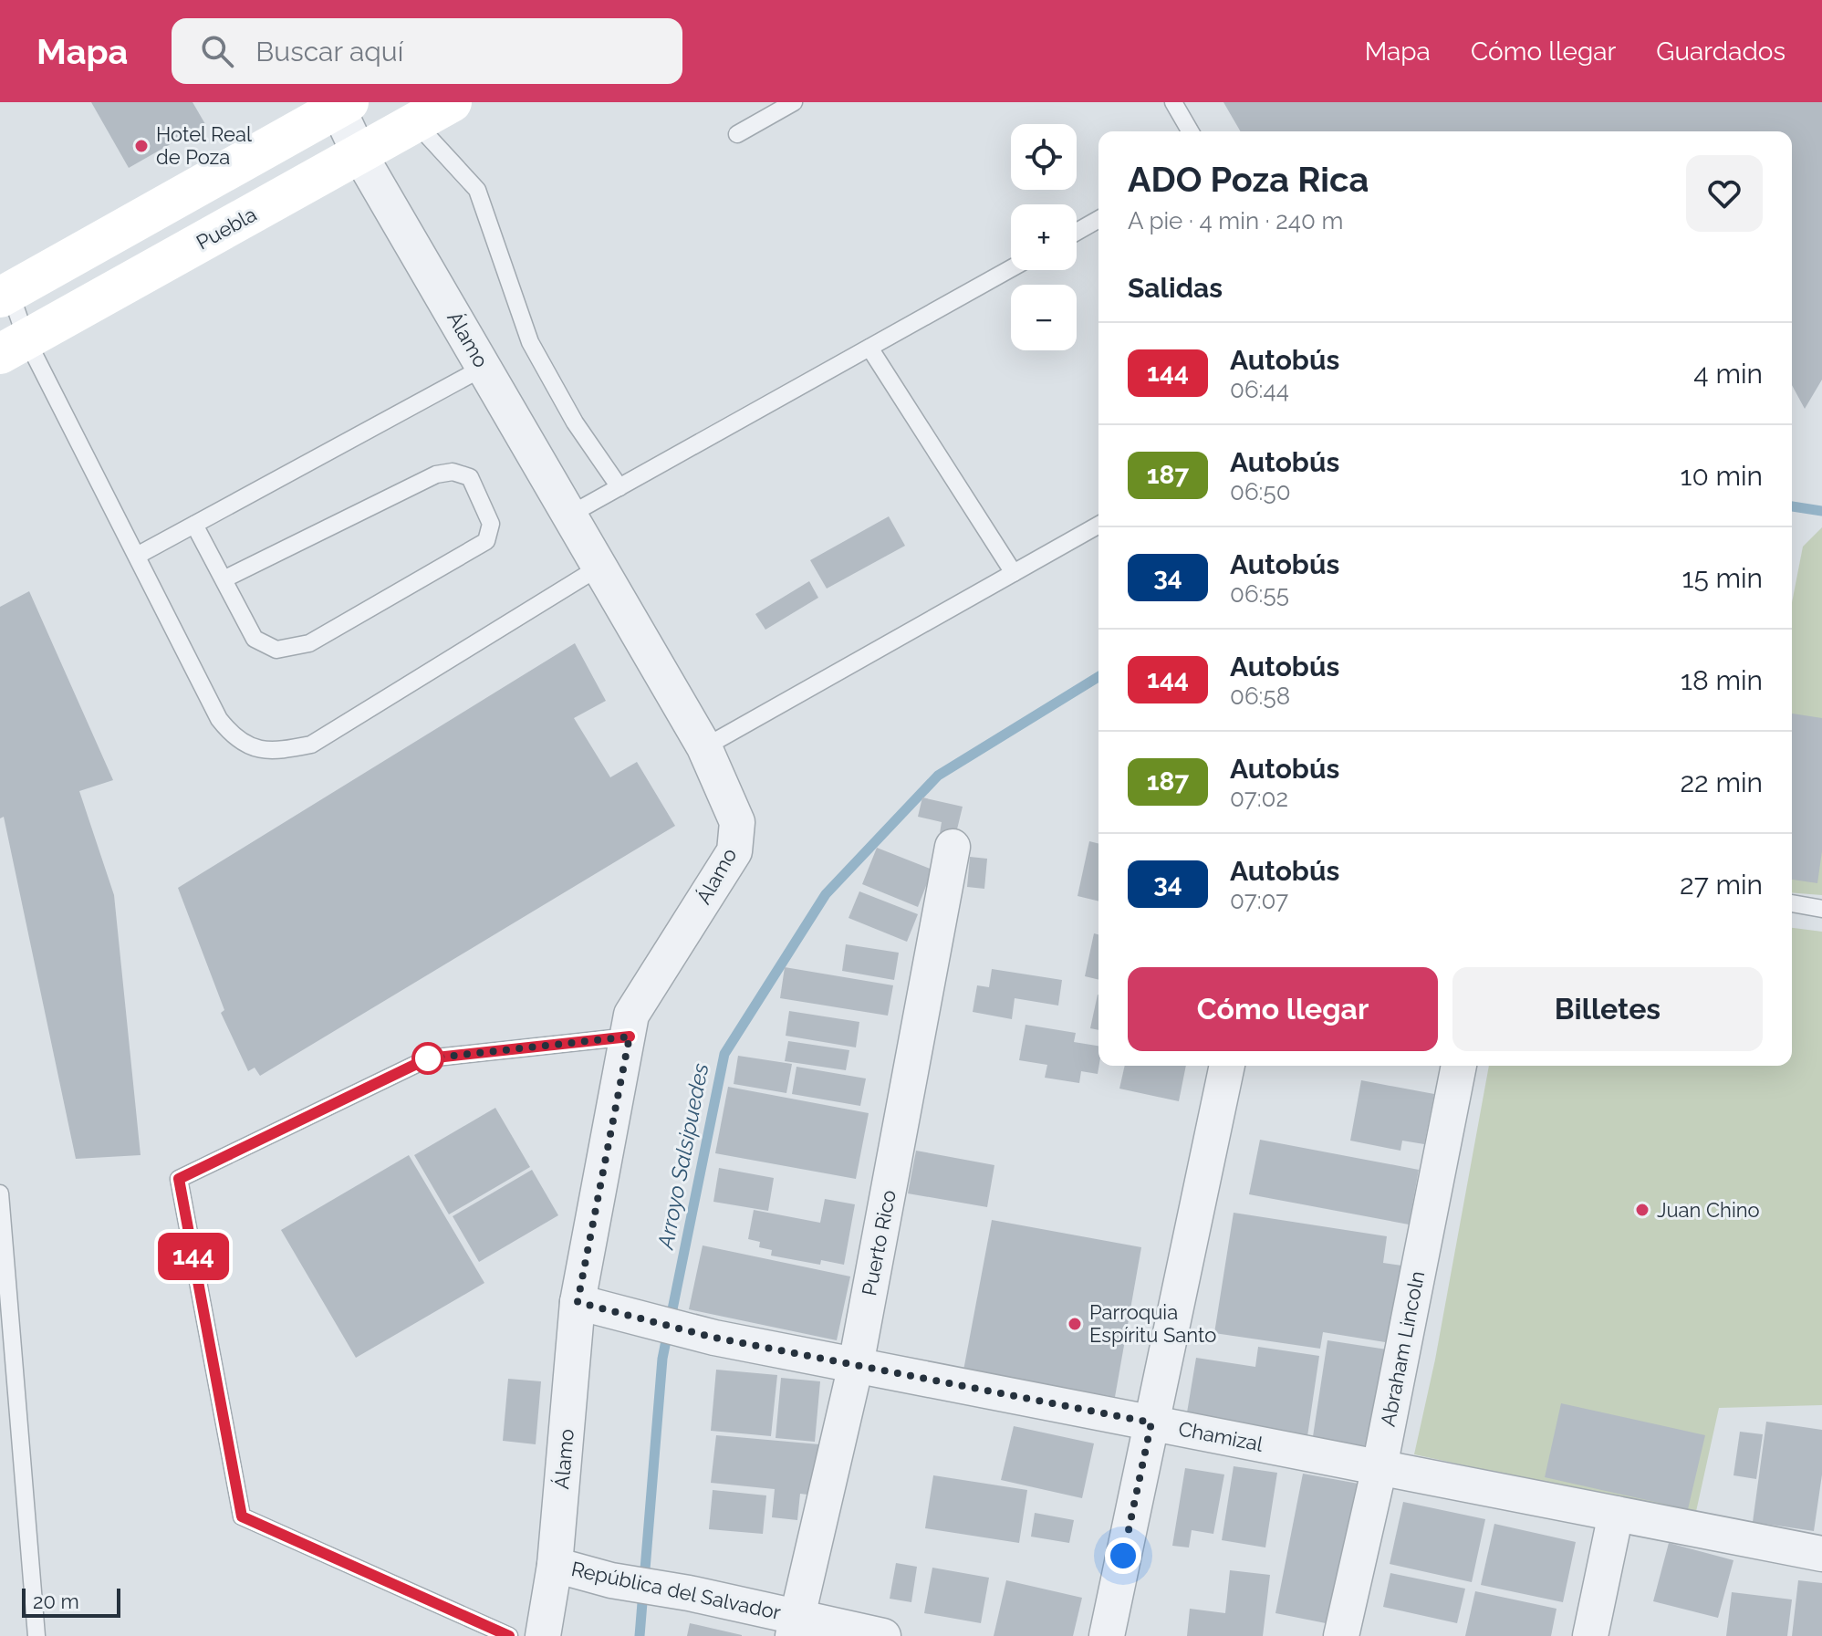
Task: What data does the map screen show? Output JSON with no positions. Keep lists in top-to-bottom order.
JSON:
{
  "streets": {
    "main road": ["Puebla"],
    "street": [
      "Álamo",
      "Puerto Rico",
      "Abraham Lincoln",
      "Chamizal",
      "República del Salvador"
    ]
  },
  "crossings": [
    ["Puebla", "Álamo"],
    ["Álamo", "Chamizal"],
    ["Álamo", "República del Salvador"],
    ["Puerto Rico", "Chamizal"],
    ["Puerto Rico", "República del Salvador"],
    ["Abraham Lincoln", "Chamizal"]
  ],
  "water": ["Arroyo Salsipuedes"],
  "places": ["Hotel Real de Poza", "Juan Chino", "Parroquia Espíritu Santo"],
  "lines": ["bus line 144"],
  "scale_bar": "20 m",
  "page": {
    "header": "Mapa",
    "search": "Buscar aquí",
    "nav": ["Mapa", "Cómo llegar", "Guardados"],
    "on_map": "144",
    "map_buttons": ["+", "−"],
    "heading": [
      ["ADO Poza Rica", "A pie · 4 min · 240 m"],
      "Salidas"
    ],
    "list": [
      {
        "mark": "144",
        "name": "Autobús",
        "note": "06:44",
        "value": "4 min"
      },
      {
        "mark": "187",
        "name": "Autobús",
        "note": "06:50",
        "value": "10 min"
      },
      {
        "mark": "34",
        "name": "Autobús",
        "note": "06:55",
        "value": "15 min"
      },
      {
        "mark": "144",
        "name": "Autobús",
        "note": "06:58",
        "value": "18 min"
      },
      {
        "mark": "187",
        "name": "Autobús",
        "note": "07:02",
        "value": "22 min"
      },
      {
        "mark": "34",
        "name": "Autobús",
        "note": "07:07",
        "value": "27 min"
      }
    ],
    "buttons": ["Cómo llegar", "Billetes"],
    "scale": "20 m"
  }
}
